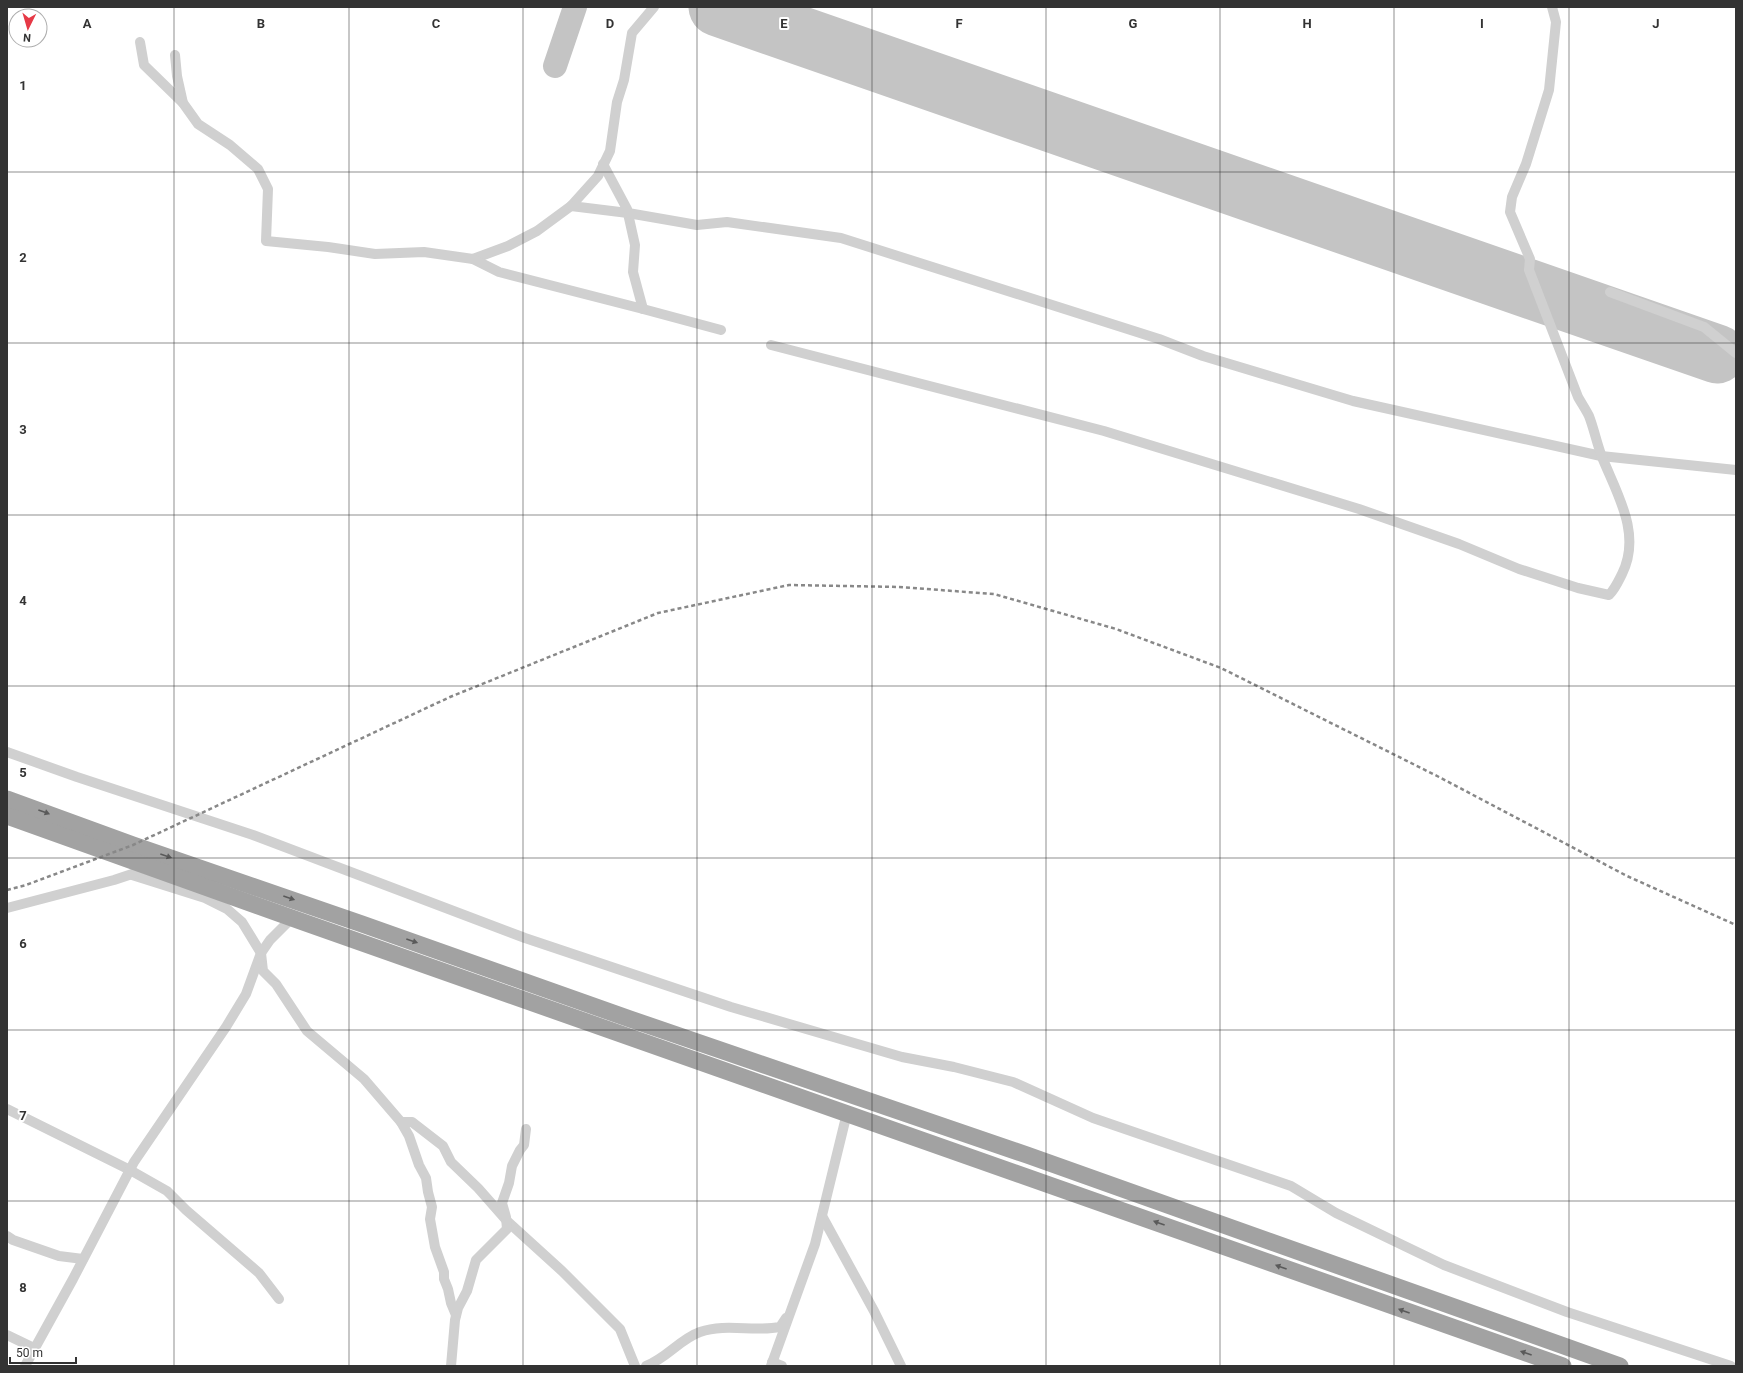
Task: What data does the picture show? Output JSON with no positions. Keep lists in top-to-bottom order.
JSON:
{
  "scale_bar": "50 m",
  "north": "bottom",
  "grid": {
    "columns": [
      "A",
      "B",
      "C",
      "D",
      "E",
      "F",
      "G",
      "H",
      "I",
      "J"
    ],
    "rows": [
      "1",
      "2",
      "3",
      "4",
      "5",
      "6",
      "7",
      "8"
    ]
  }
}
